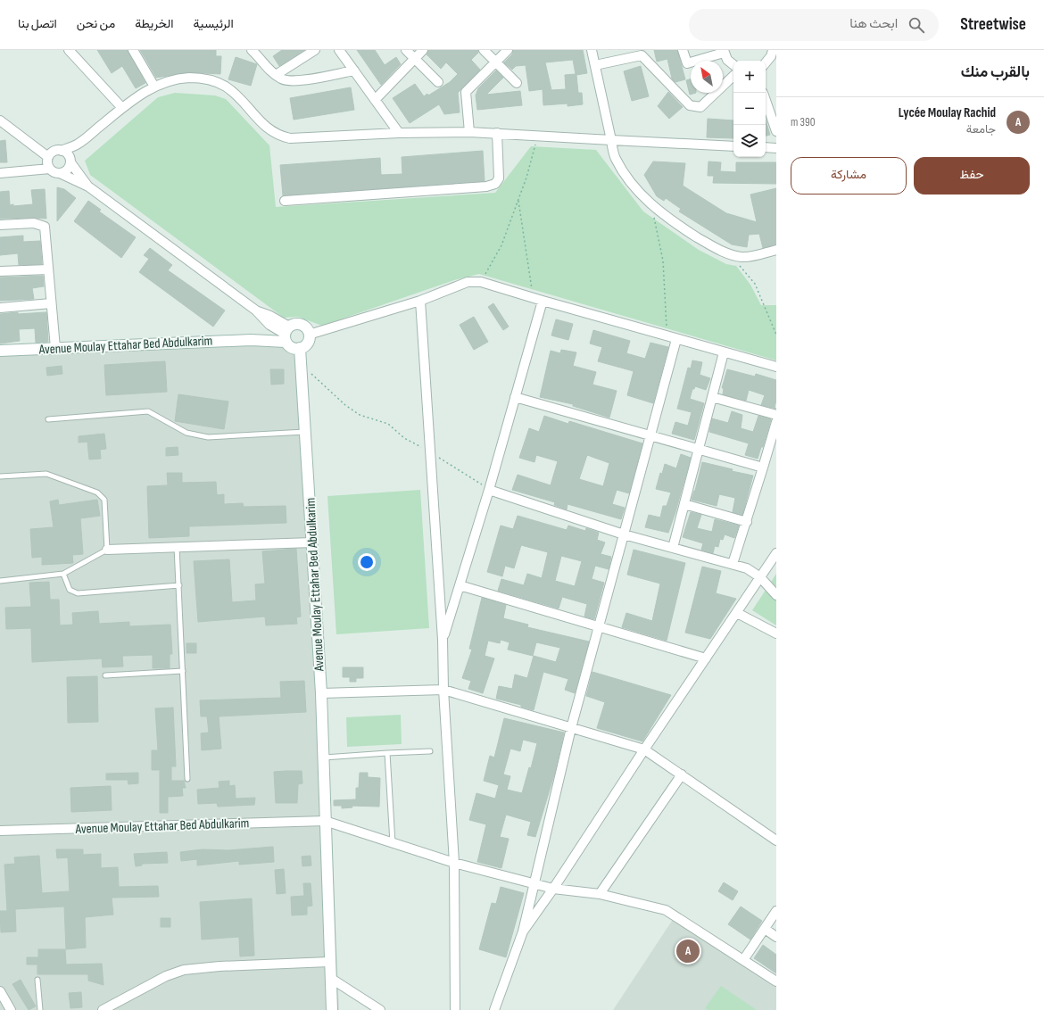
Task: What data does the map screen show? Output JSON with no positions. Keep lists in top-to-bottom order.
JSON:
{
  "streets": {
    "street": ["Avenue Moulay Ettahar Bed Abdulkarim"]
  },
  "north": "top left",
  "page": {
    "header": "Streetwise",
    "search": "ابحث هنا",
    "nav": [
      "الرئيسية",
      "الخريطة",
      "من نحن",
      "اتصل بنا"
    ],
    "heading": "بالقرب منك",
    "map_buttons": ["+", "−"],
    "list": [
      {
        "mark": "A",
        "name": "Lycée Moulay Rachid",
        "note": "جامعة",
        "value": "390 m"
      }
    ],
    "buttons": ["حفظ", "مشاركة"],
    "pins": "A"
  }
}
